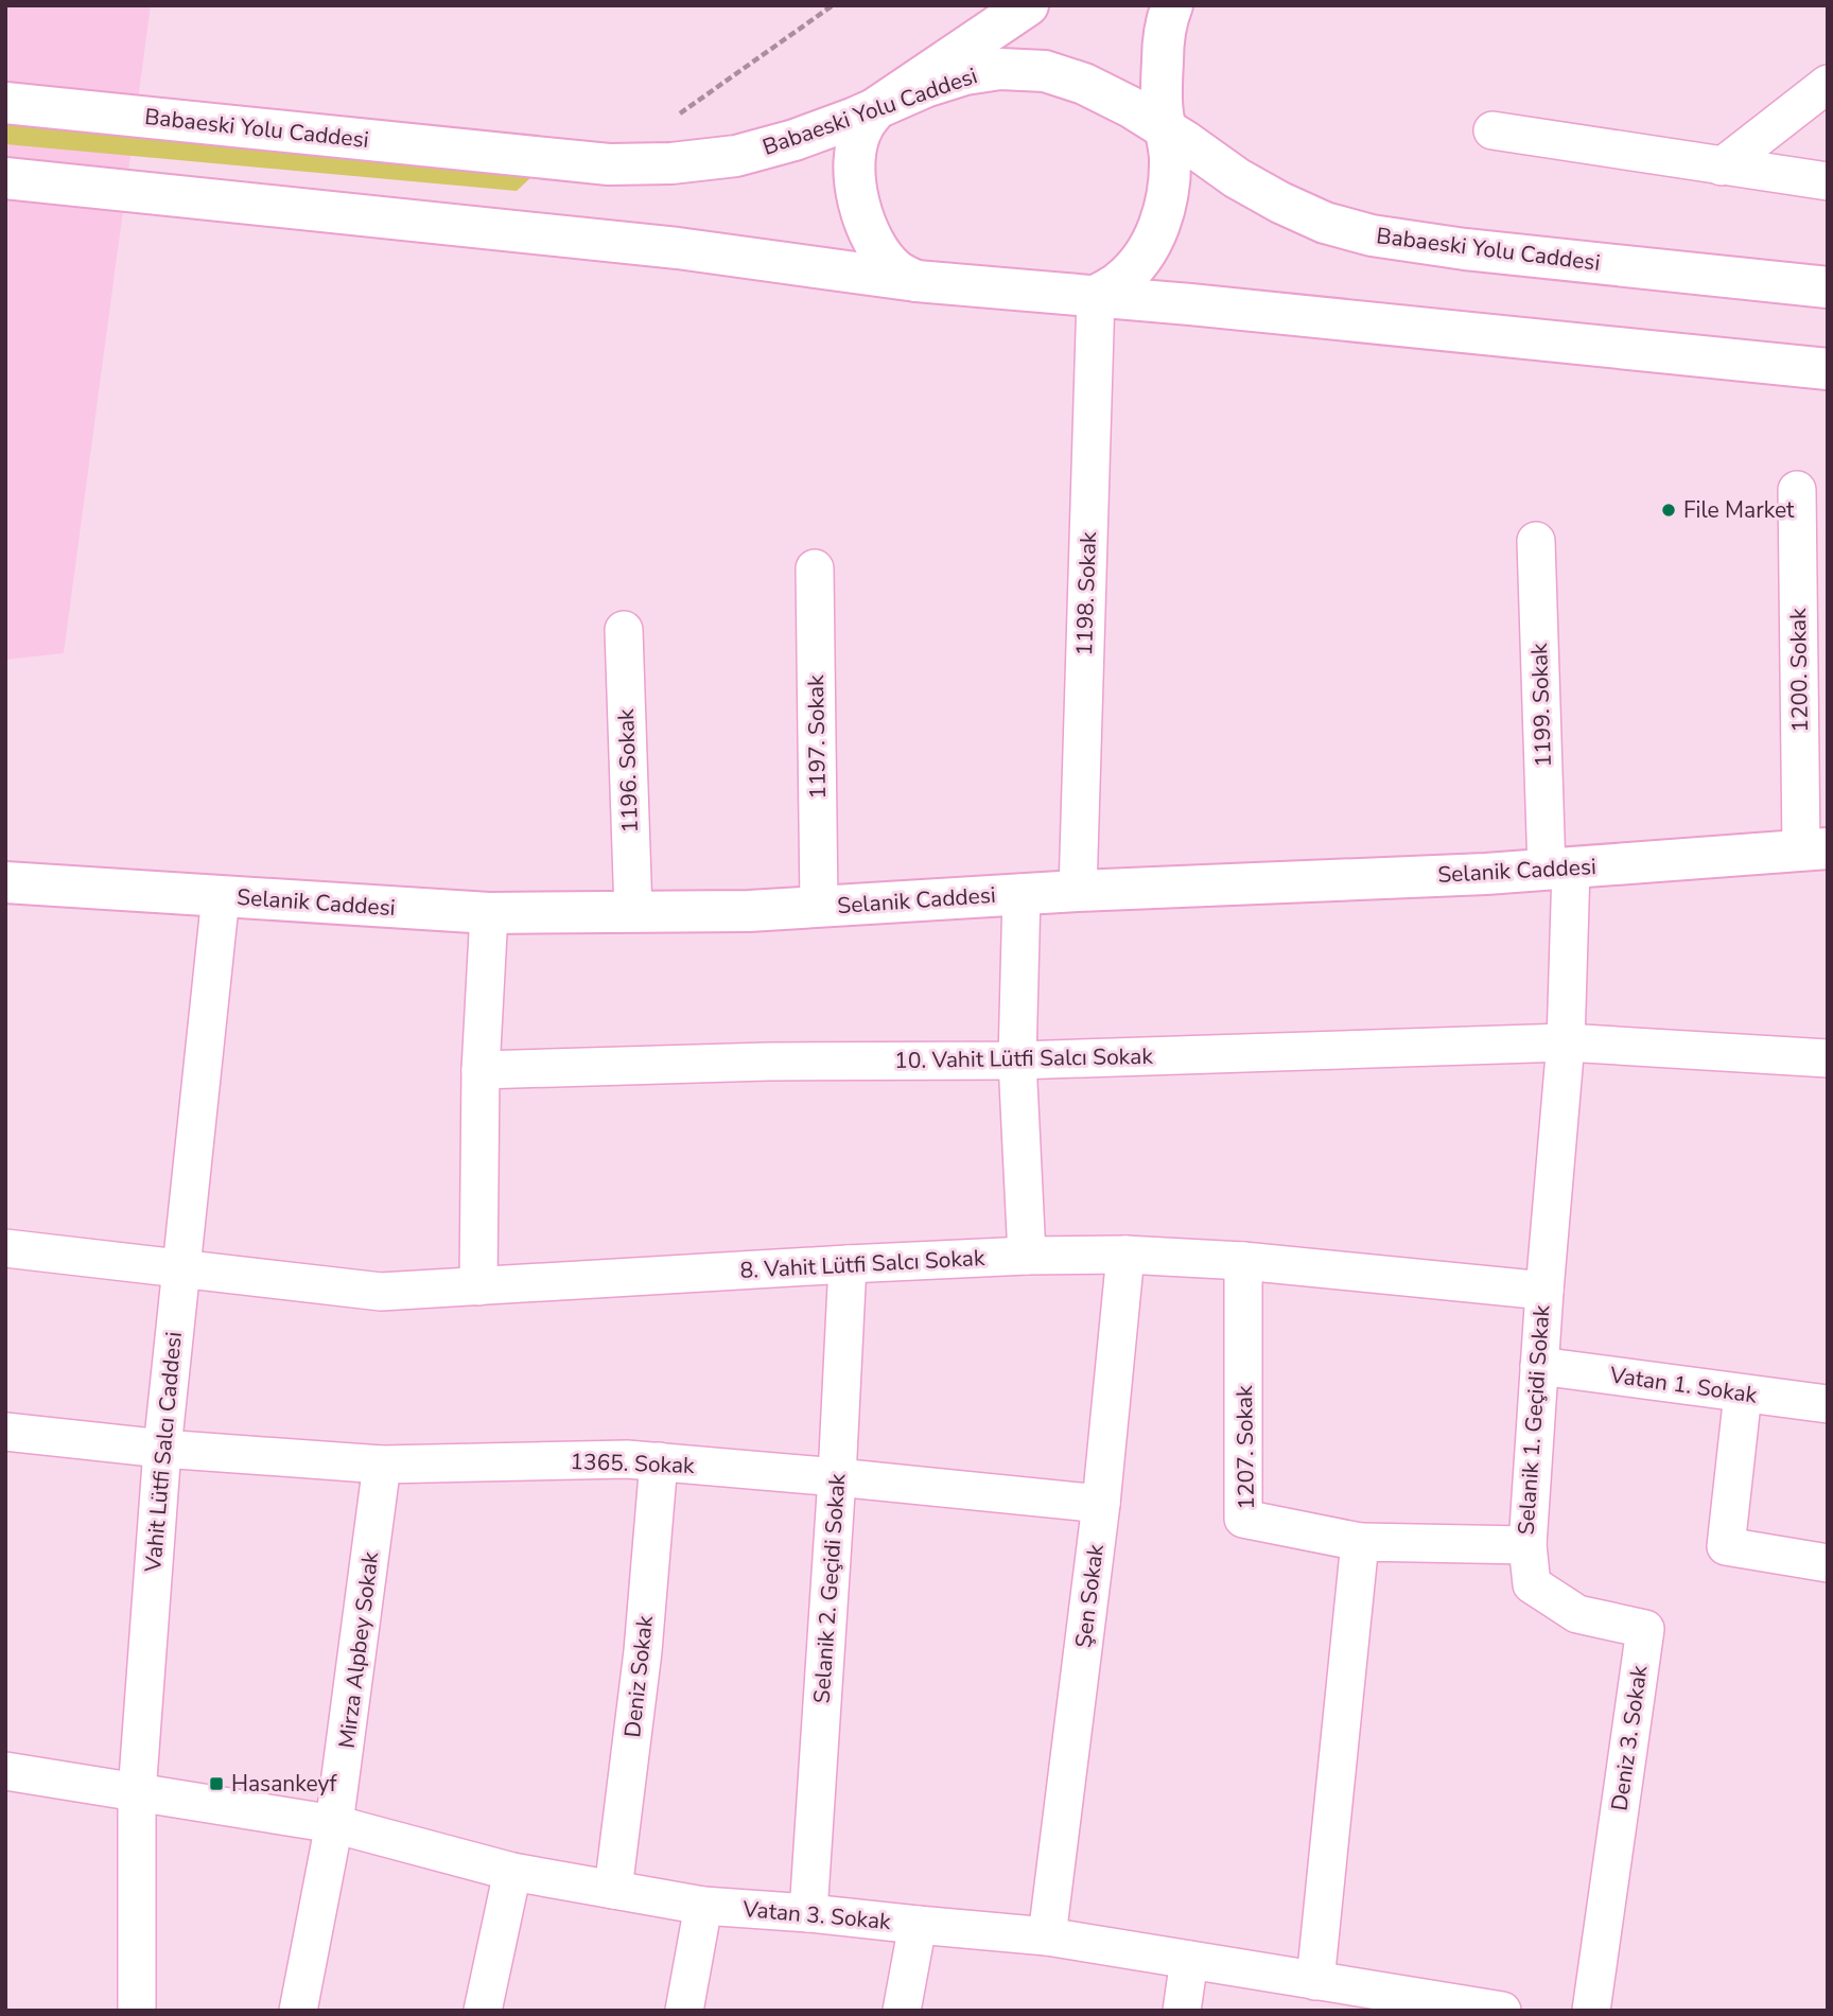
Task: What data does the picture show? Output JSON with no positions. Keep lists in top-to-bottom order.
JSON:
{
  "streets": {
    "main road": ["Babaeski Yolu Caddesi", "Selanik Caddesi"],
    "street": [
      "1198. Sokak",
      "1200. Sokak",
      "1199. Sokak",
      "1197. Sokak",
      "1196. Sokak",
      "10. Vahit Lütfi Salcı Sokak",
      "8. Vahit Lütfi Salcı Sokak",
      "Vatan 1. Sokak",
      "Selanik 1. Geçidi Sokak",
      "1207. Sokak",
      "Vahit Lütfi Salcı Caddesi",
      "1365. Sokak",
      "Selanik 2. Geçidi Sokak",
      "Şen Sokak",
      "Mirza Alpbey Sokak",
      "Deniz Sokak",
      "Deniz 3. Sokak",
      "Vatan 3. Sokak"
    ]
  },
  "crossings": [
    ["1198. Sokak", "Selanik Caddesi"],
    ["1200. Sokak", "Selanik Caddesi"],
    ["1199. Sokak", "Selanik Caddesi"],
    ["1199. Sokak", "Selanik 1. Geçidi Sokak"],
    ["1197. Sokak", "Selanik Caddesi"],
    ["1196. Sokak", "Selanik Caddesi"],
    ["Selanik Caddesi", "Selanik 1. Geçidi Sokak"],
    ["Selanik Caddesi", "Vahit Lütfi Salcı Caddesi"],
    ["10. Vahit Lütfi Salcı Sokak", "Selanik 1. Geçidi Sokak"],
    ["8. Vahit Lütfi Salcı Sokak", "Selanik 1. Geçidi Sokak"],
    ["8. Vahit Lütfi Salcı Sokak", "1207. Sokak"],
    ["8. Vahit Lütfi Salcı Sokak", "Vahit Lütfi Salcı Caddesi"],
    ["8. Vahit Lütfi Salcı Sokak", "Selanik 2. Geçidi Sokak"],
    ["8. Vahit Lütfi Salcı Sokak", "Şen Sokak"],
    ["Vatan 1. Sokak", "Selanik 1. Geçidi Sokak"],
    ["Selanik 1. Geçidi Sokak", "1207. Sokak"],
    ["Selanik 1. Geçidi Sokak", "Deniz 3. Sokak"],
    ["Vahit Lütfi Salcı Caddesi", "1365. Sokak"],
    ["Vahit Lütfi Salcı Caddesi", "Vatan 3. Sokak"],
    ["1365. Sokak", "Selanik 2. Geçidi Sokak"],
    ["1365. Sokak", "Şen Sokak"],
    ["1365. Sokak", "Mirza Alpbey Sokak"],
    ["1365. Sokak", "Deniz Sokak"],
    ["Selanik 2. Geçidi Sokak", "Vatan 3. Sokak"],
    ["Şen Sokak", "Vatan 3. Sokak"],
    ["Mirza Alpbey Sokak", "Vatan 3. Sokak"],
    ["Deniz Sokak", "Vatan 3. Sokak"]
  ],
  "places": {
    "other": ["File Market"],
    "transit": ["Hasankeyf"]
  }
}
